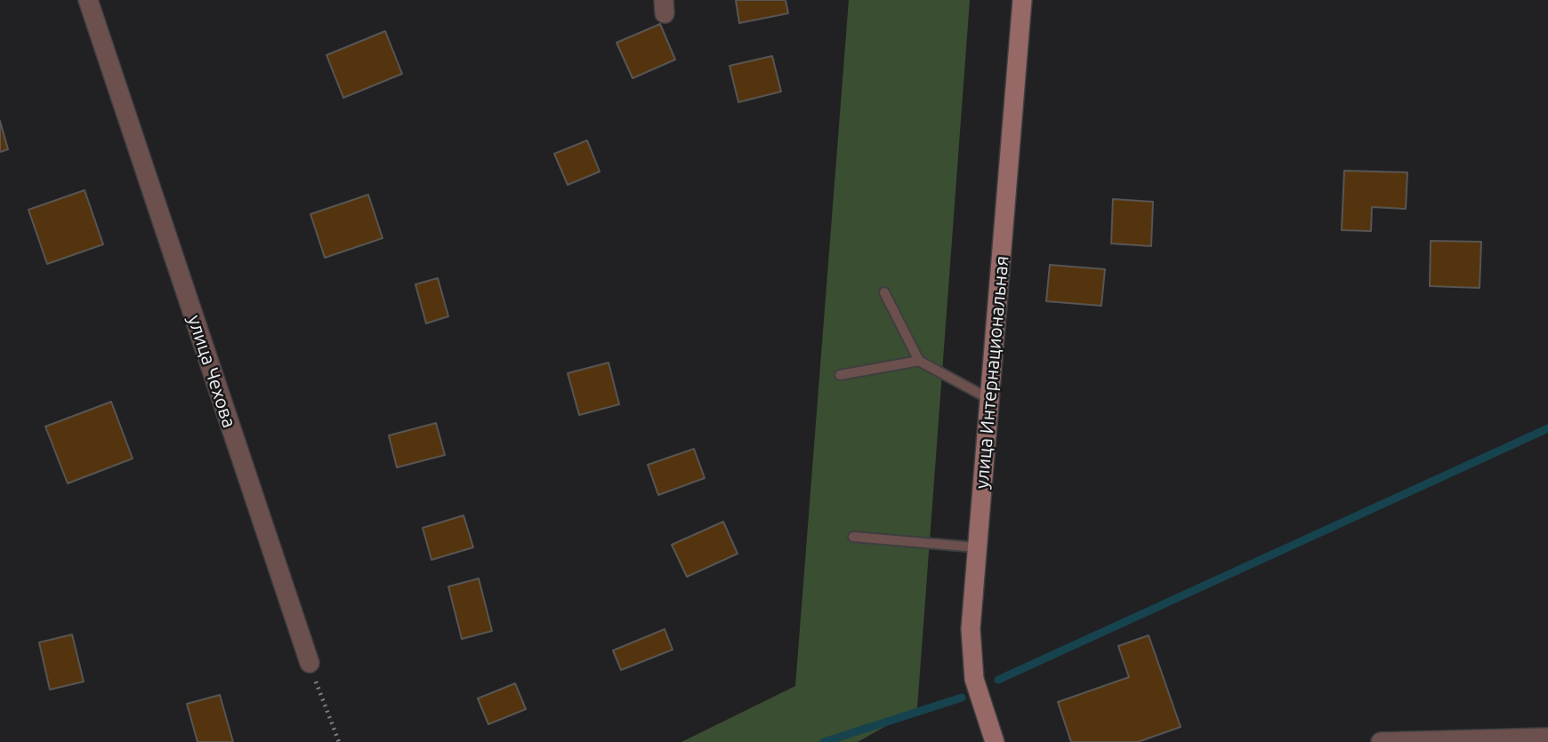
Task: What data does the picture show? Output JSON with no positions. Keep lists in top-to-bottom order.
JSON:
{
  "streets": {
    "main road": ["улица Интернациональная"],
    "street": ["улица Чехова"]
  }
}
